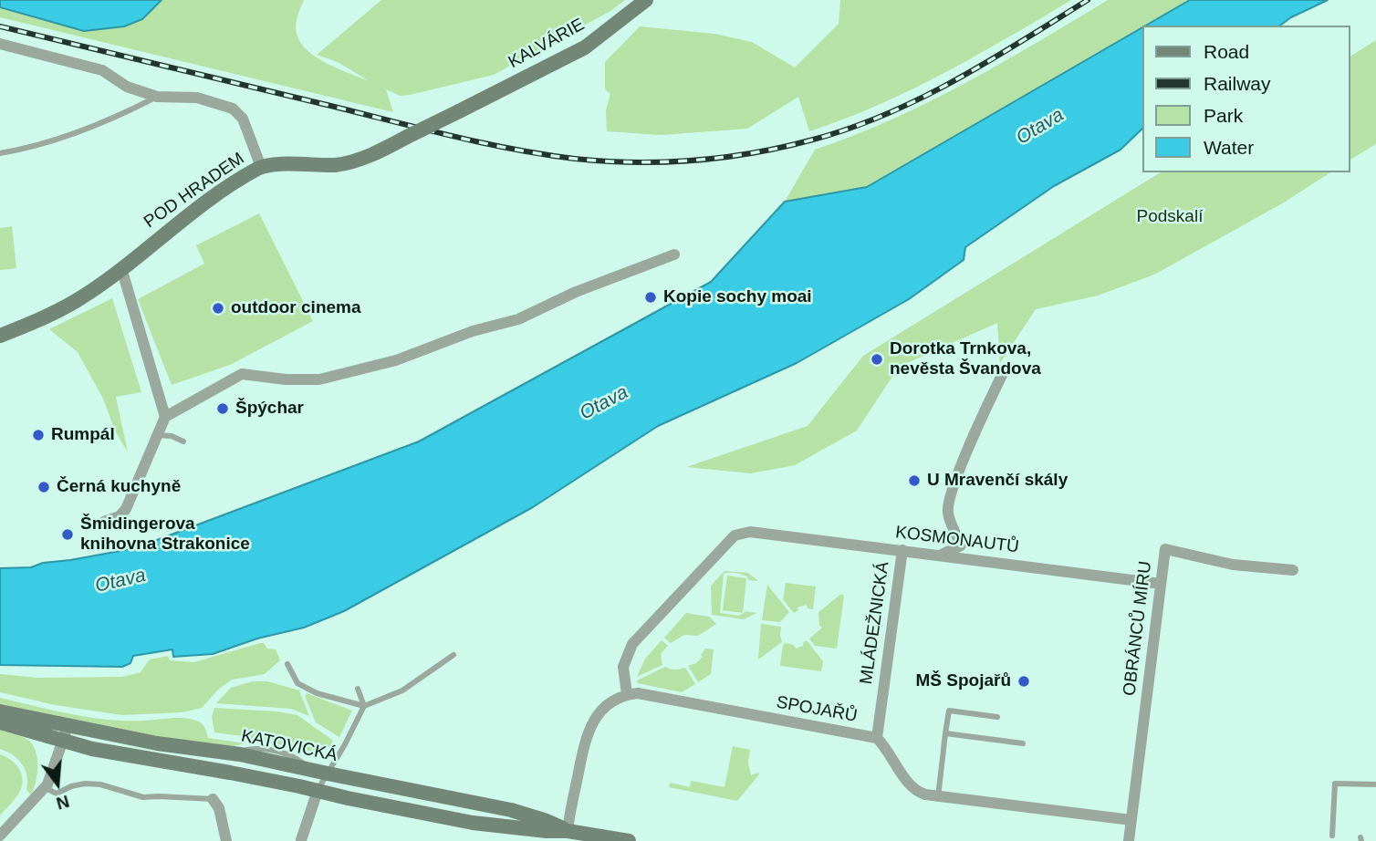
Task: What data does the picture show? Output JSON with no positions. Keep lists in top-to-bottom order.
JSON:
{
  "streets": {
    "main road": ["KALVÁRIE", "POD HRADEM", "KATOVICKÁ"],
    "street": [
      "KOSMONAUTŮ",
      "MLÁDEŽNICKÁ",
      "OBRÁNCŮ MÍRU",
      "SPOJAŘŮ"
    ]
  },
  "crossings": [
    ["KALVÁRIE", "POD HRADEM"],
    ["KOSMONAUTŮ", "MLÁDEŽNICKÁ"],
    ["KOSMONAUTŮ", "OBRÁNCŮ MÍRU"],
    ["KOSMONAUTŮ", "SPOJAŘŮ"],
    ["MLÁDEŽNICKÁ", "SPOJAŘŮ"],
    ["OBRÁNCŮ MÍRU", "SPOJAŘŮ"]
  ],
  "water": ["Otava"],
  "parks": ["Podskalí"],
  "places": [
    "Kopie sochy moai",
    "outdoor cinema",
    "Dorotka Trnkova, nevěsta Švandova",
    "Špýchar",
    "Rumpál",
    "U Mravenčí skály",
    "Černá kuchyně",
    "Šmidingerova knihovna Strakonice",
    "MŠ Spojařů"
  ],
  "legend": [
    "Road",
    "Railway",
    "Park",
    "Water"
  ],
  "north": "bottom"
}
